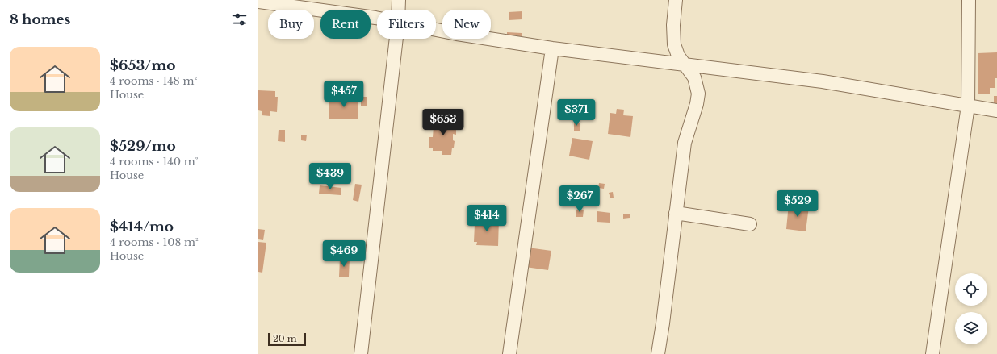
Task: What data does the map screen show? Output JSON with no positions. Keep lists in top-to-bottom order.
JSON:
{
  "scale_bar": "20 m",
  "page": {
    "heading": "8 homes",
    "chip": [
      "Buy",
      "Rent",
      "Filters",
      "New"
    ],
    "list": [
      {
        "name": "$653/mo",
        "note": "4 rooms · 148 m² · House"
      },
      {
        "name": "$529/mo",
        "note": "4 rooms · 140 m² · House"
      },
      {
        "name": "$414/mo",
        "note": "4 rooms · 108 m² · House"
      }
    ],
    "price": [
      "$457",
      "$371",
      "$653",
      "$439",
      "$267",
      "$529",
      "$414",
      "$469"
    ],
    "scale": "20 m"
  }
}
